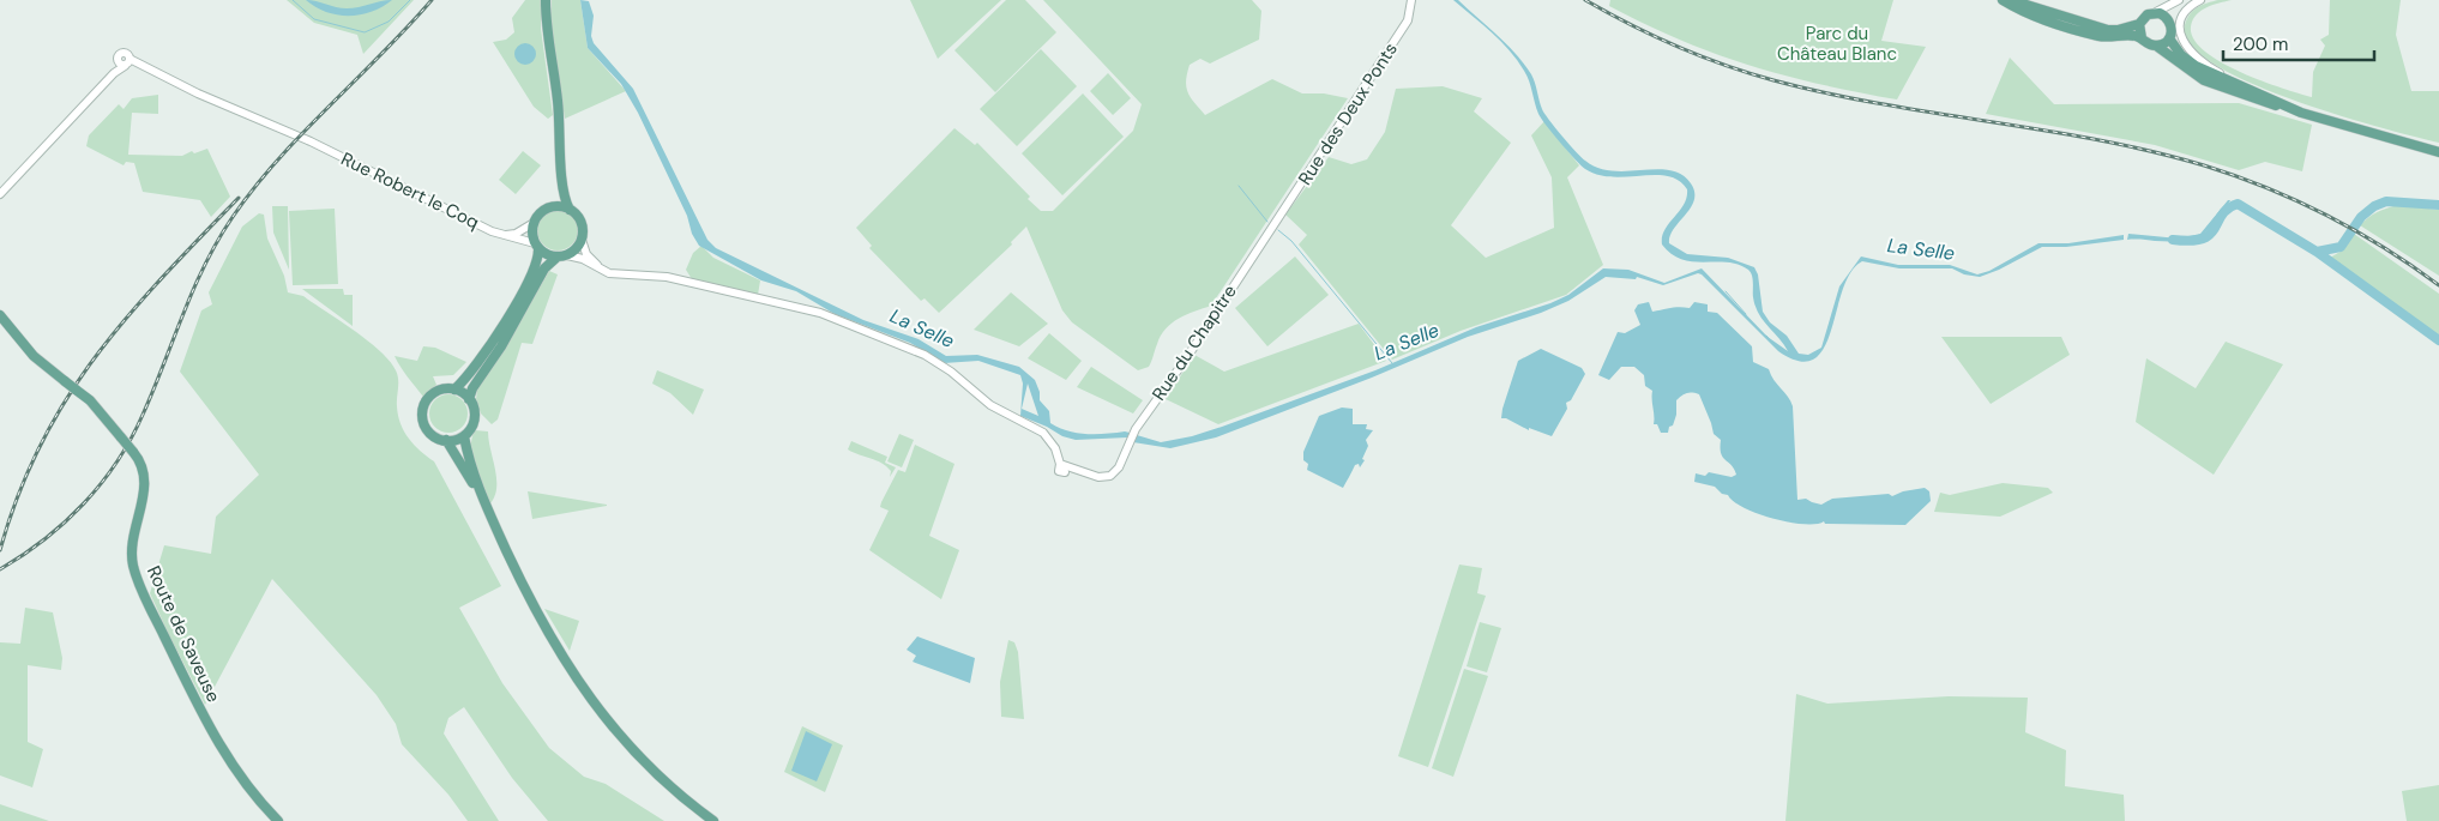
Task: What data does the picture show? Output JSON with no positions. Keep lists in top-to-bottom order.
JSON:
{
  "streets": {
    "main road": ["Route de Saveuse"],
    "street": ["Rue des Deux Ponts", "Rue Robert le Coq", "Rue du Chapitre"]
  },
  "crossings": [
    ["Rue des Deux Ponts", "Rue du Chapitre"]
  ],
  "water": ["La Selle"],
  "parks": ["Parc du Château Blanc"],
  "scale_bar": "200 m"
}
